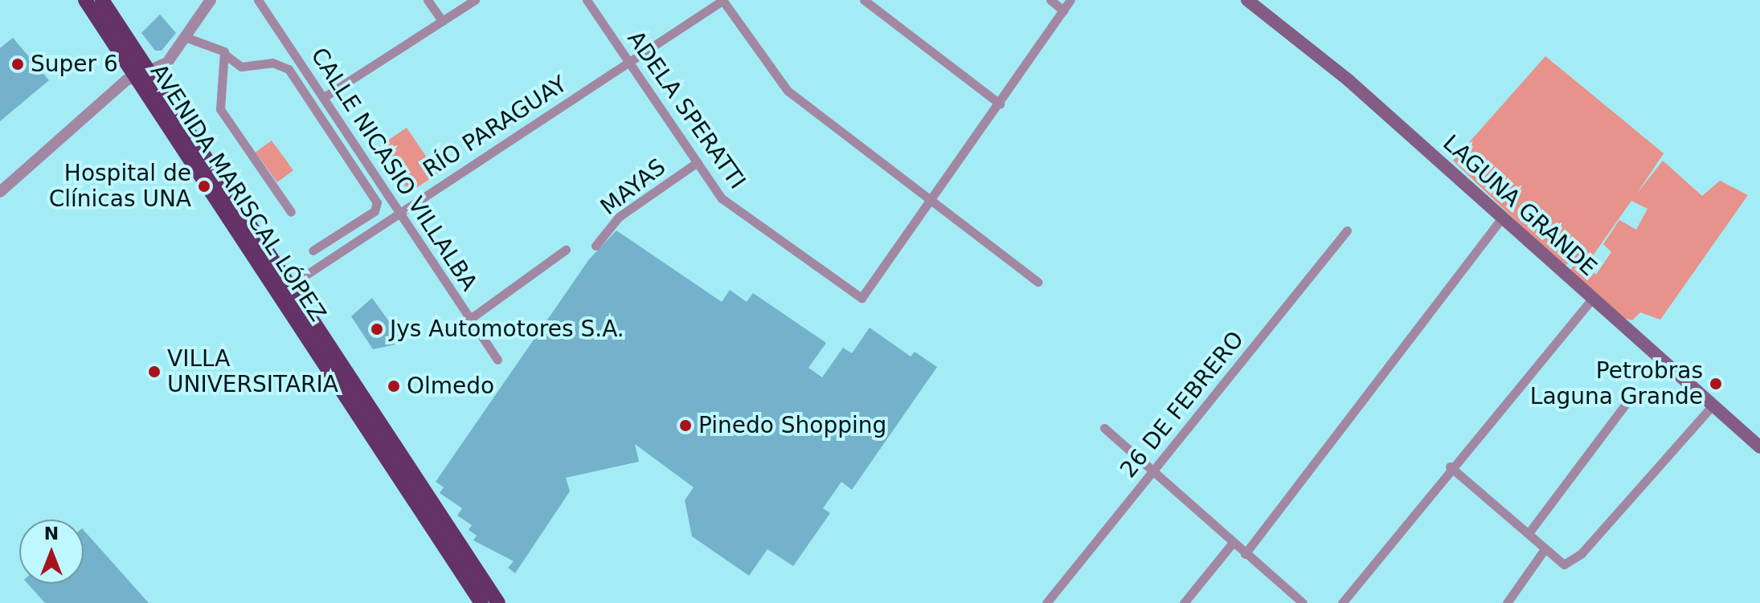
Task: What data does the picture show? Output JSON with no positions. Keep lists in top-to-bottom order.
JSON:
{
  "streets": {
    "highway": ["AVENIDA MARISCAL LÓPEZ"],
    "main road": ["LAGUNA GRANDE"],
    "street": [
      "ADELA SPERATTI",
      "RÍO PARAGUAY",
      "CALLE NICASIO VILLALBA",
      "MAYAS",
      "26 DE FEBRERO"
    ]
  },
  "crossings": [
    ["ADELA SPERATTI", "RÍO PARAGUAY"],
    ["ADELA SPERATTI", "MAYAS"],
    ["RÍO PARAGUAY", "CALLE NICASIO VILLALBA"],
    ["RÍO PARAGUAY", "AVENIDA MARISCAL LÓPEZ"]
  ],
  "places": [
    "Super 6",
    "Hospital de Clínicas UNA",
    "Jys Automotores S.A.",
    "VILLA UNIVERSITARIA",
    "Petrobras Laguna Grande",
    "Olmedo",
    "Pinedo Shopping"
  ],
  "north": "top"
}
